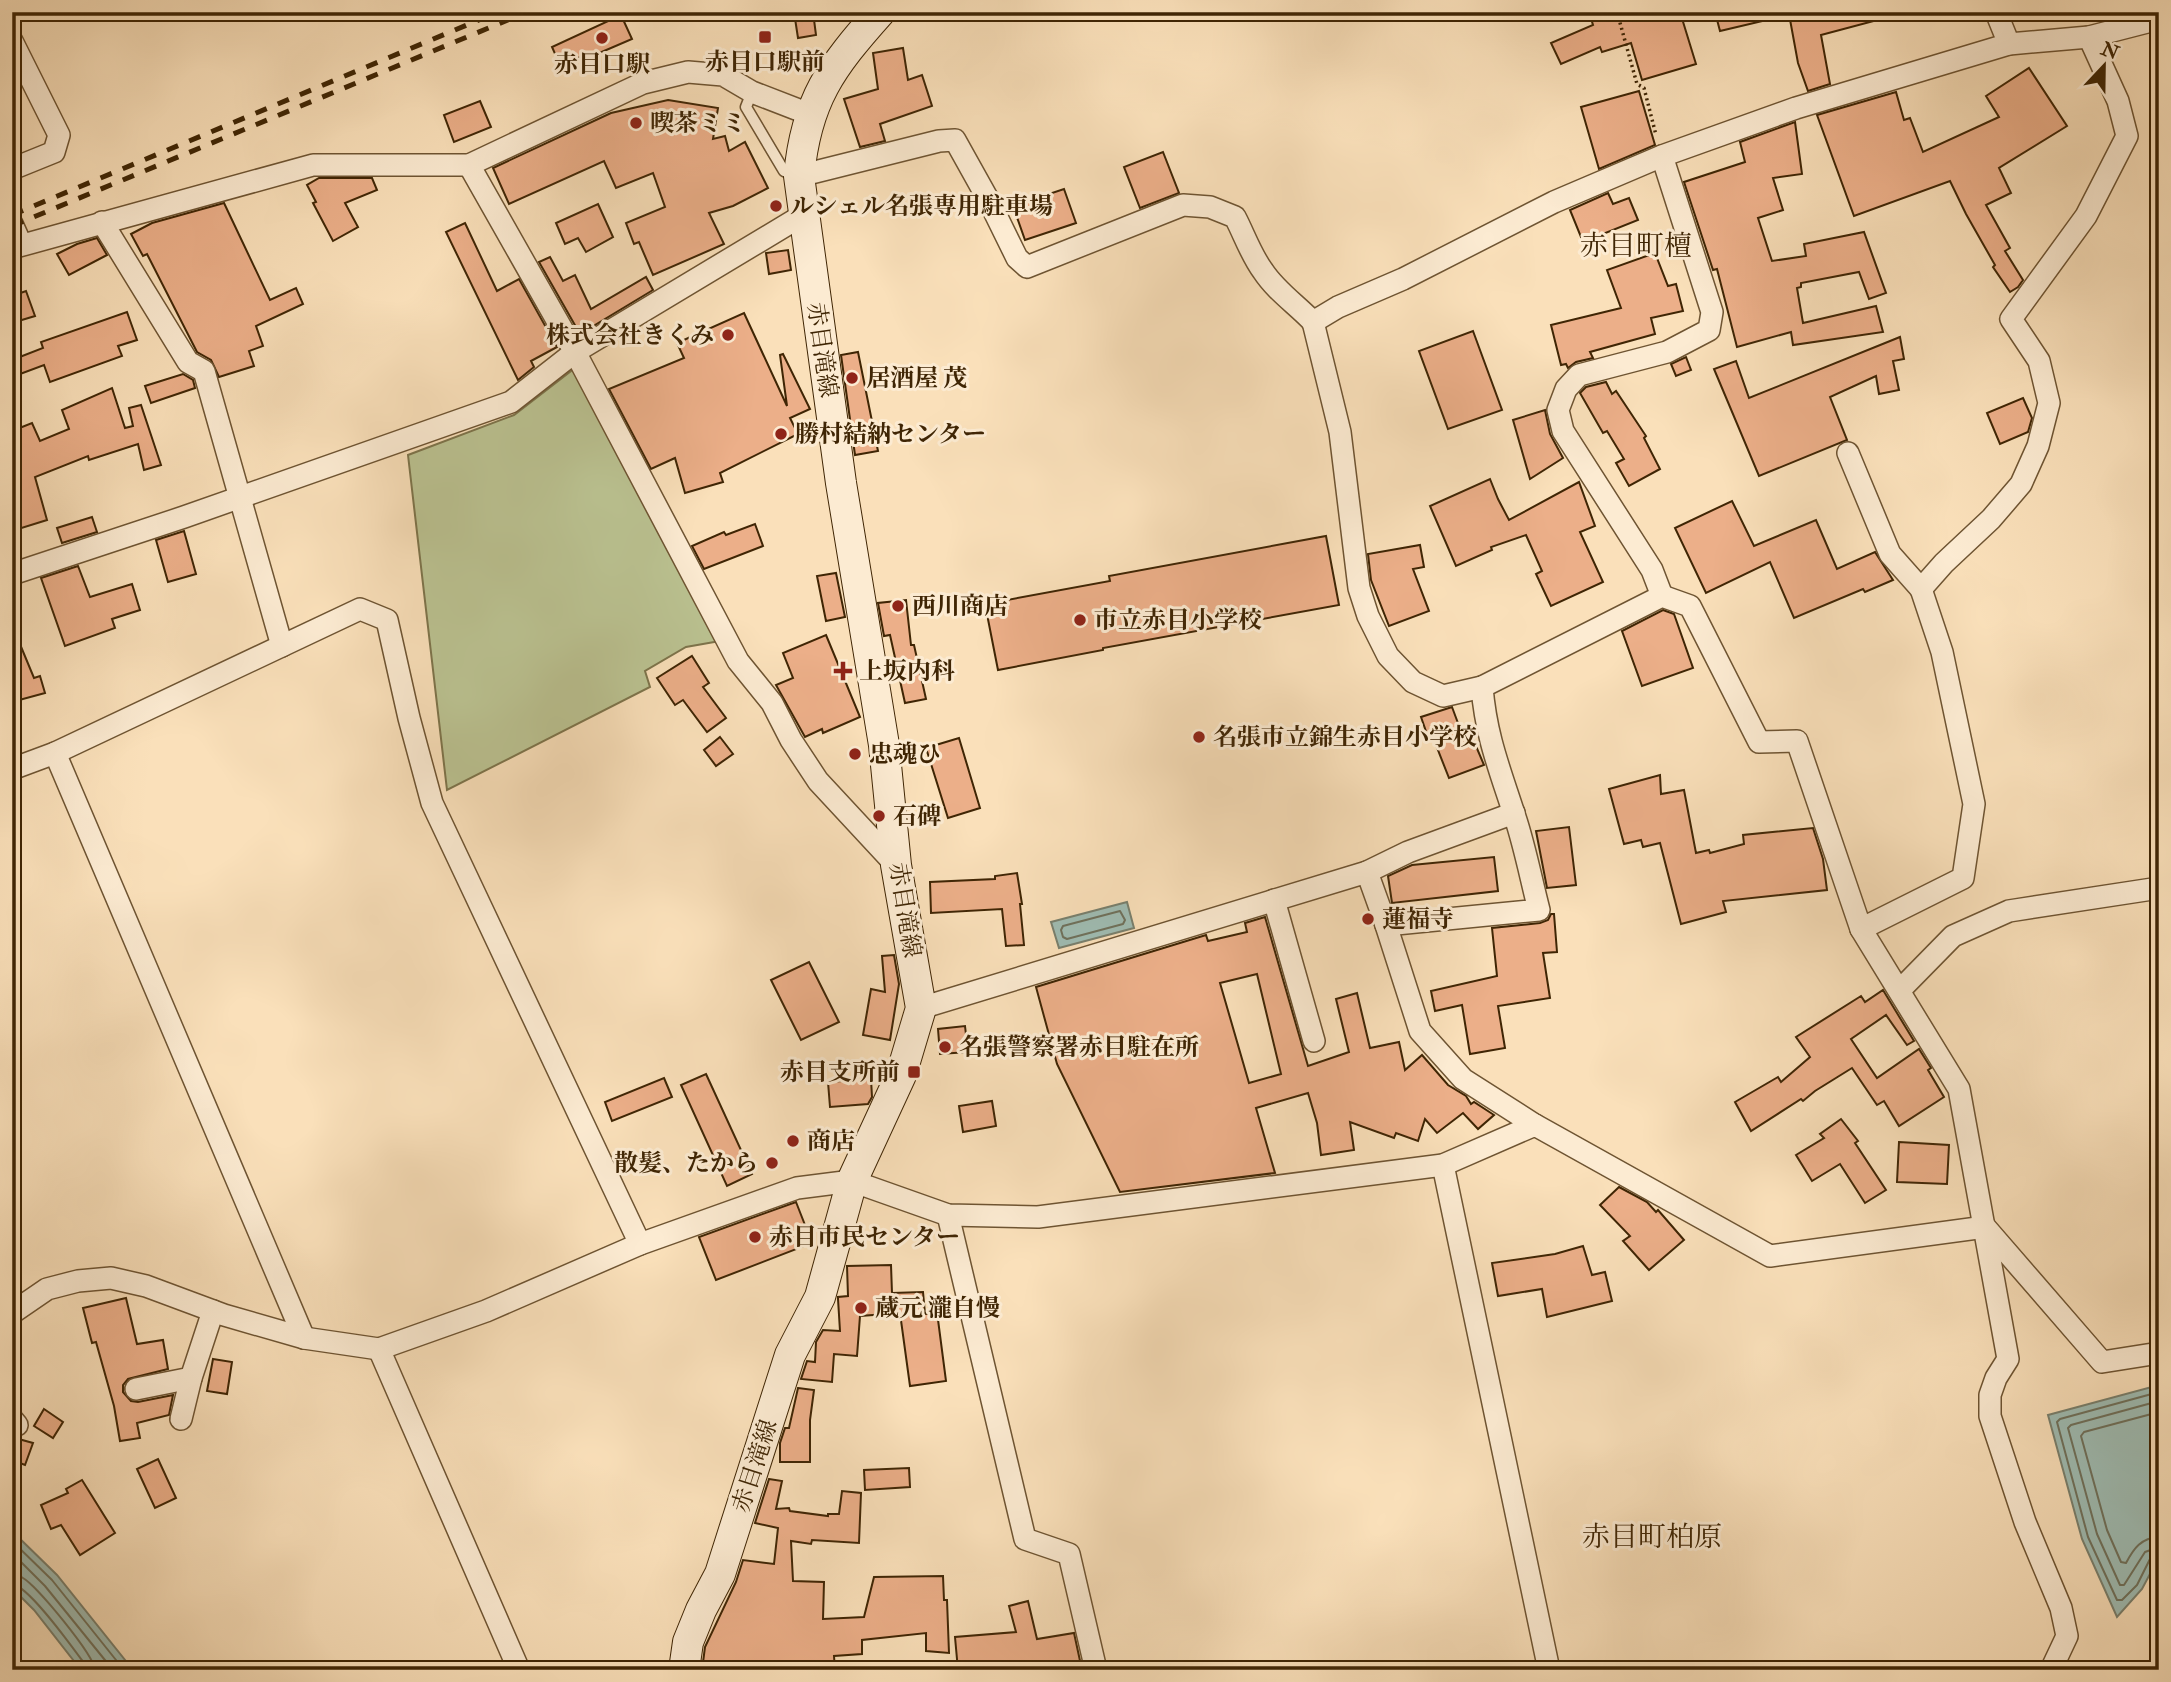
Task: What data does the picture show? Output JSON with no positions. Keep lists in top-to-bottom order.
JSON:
{
  "streets": {
    "main road": ["赤目滝線"]
  },
  "districts": ["赤目町檀", "赤目町柏原"],
  "places": {
    "transit": ["赤目口駅前", "赤目支所前"],
    "other": [
      "赤目口駅",
      "喫茶ミミ",
      "ルシェル名張専用駐車場",
      "株式会社きくみ",
      "居酒屋 茂",
      "勝村結納センター",
      "西川商店",
      "市立赤目小学校",
      "名張市立錦生赤目小学校",
      "忠魂ひ",
      "石碑",
      "蓮福寺",
      "名張警察署赤目駐在所",
      "商店",
      "散髪、たから",
      "赤目市民センター",
      "蔵元 瀧自慢"
    ],
    "health": ["上坂内科"]
  },
  "north": "top"
}
